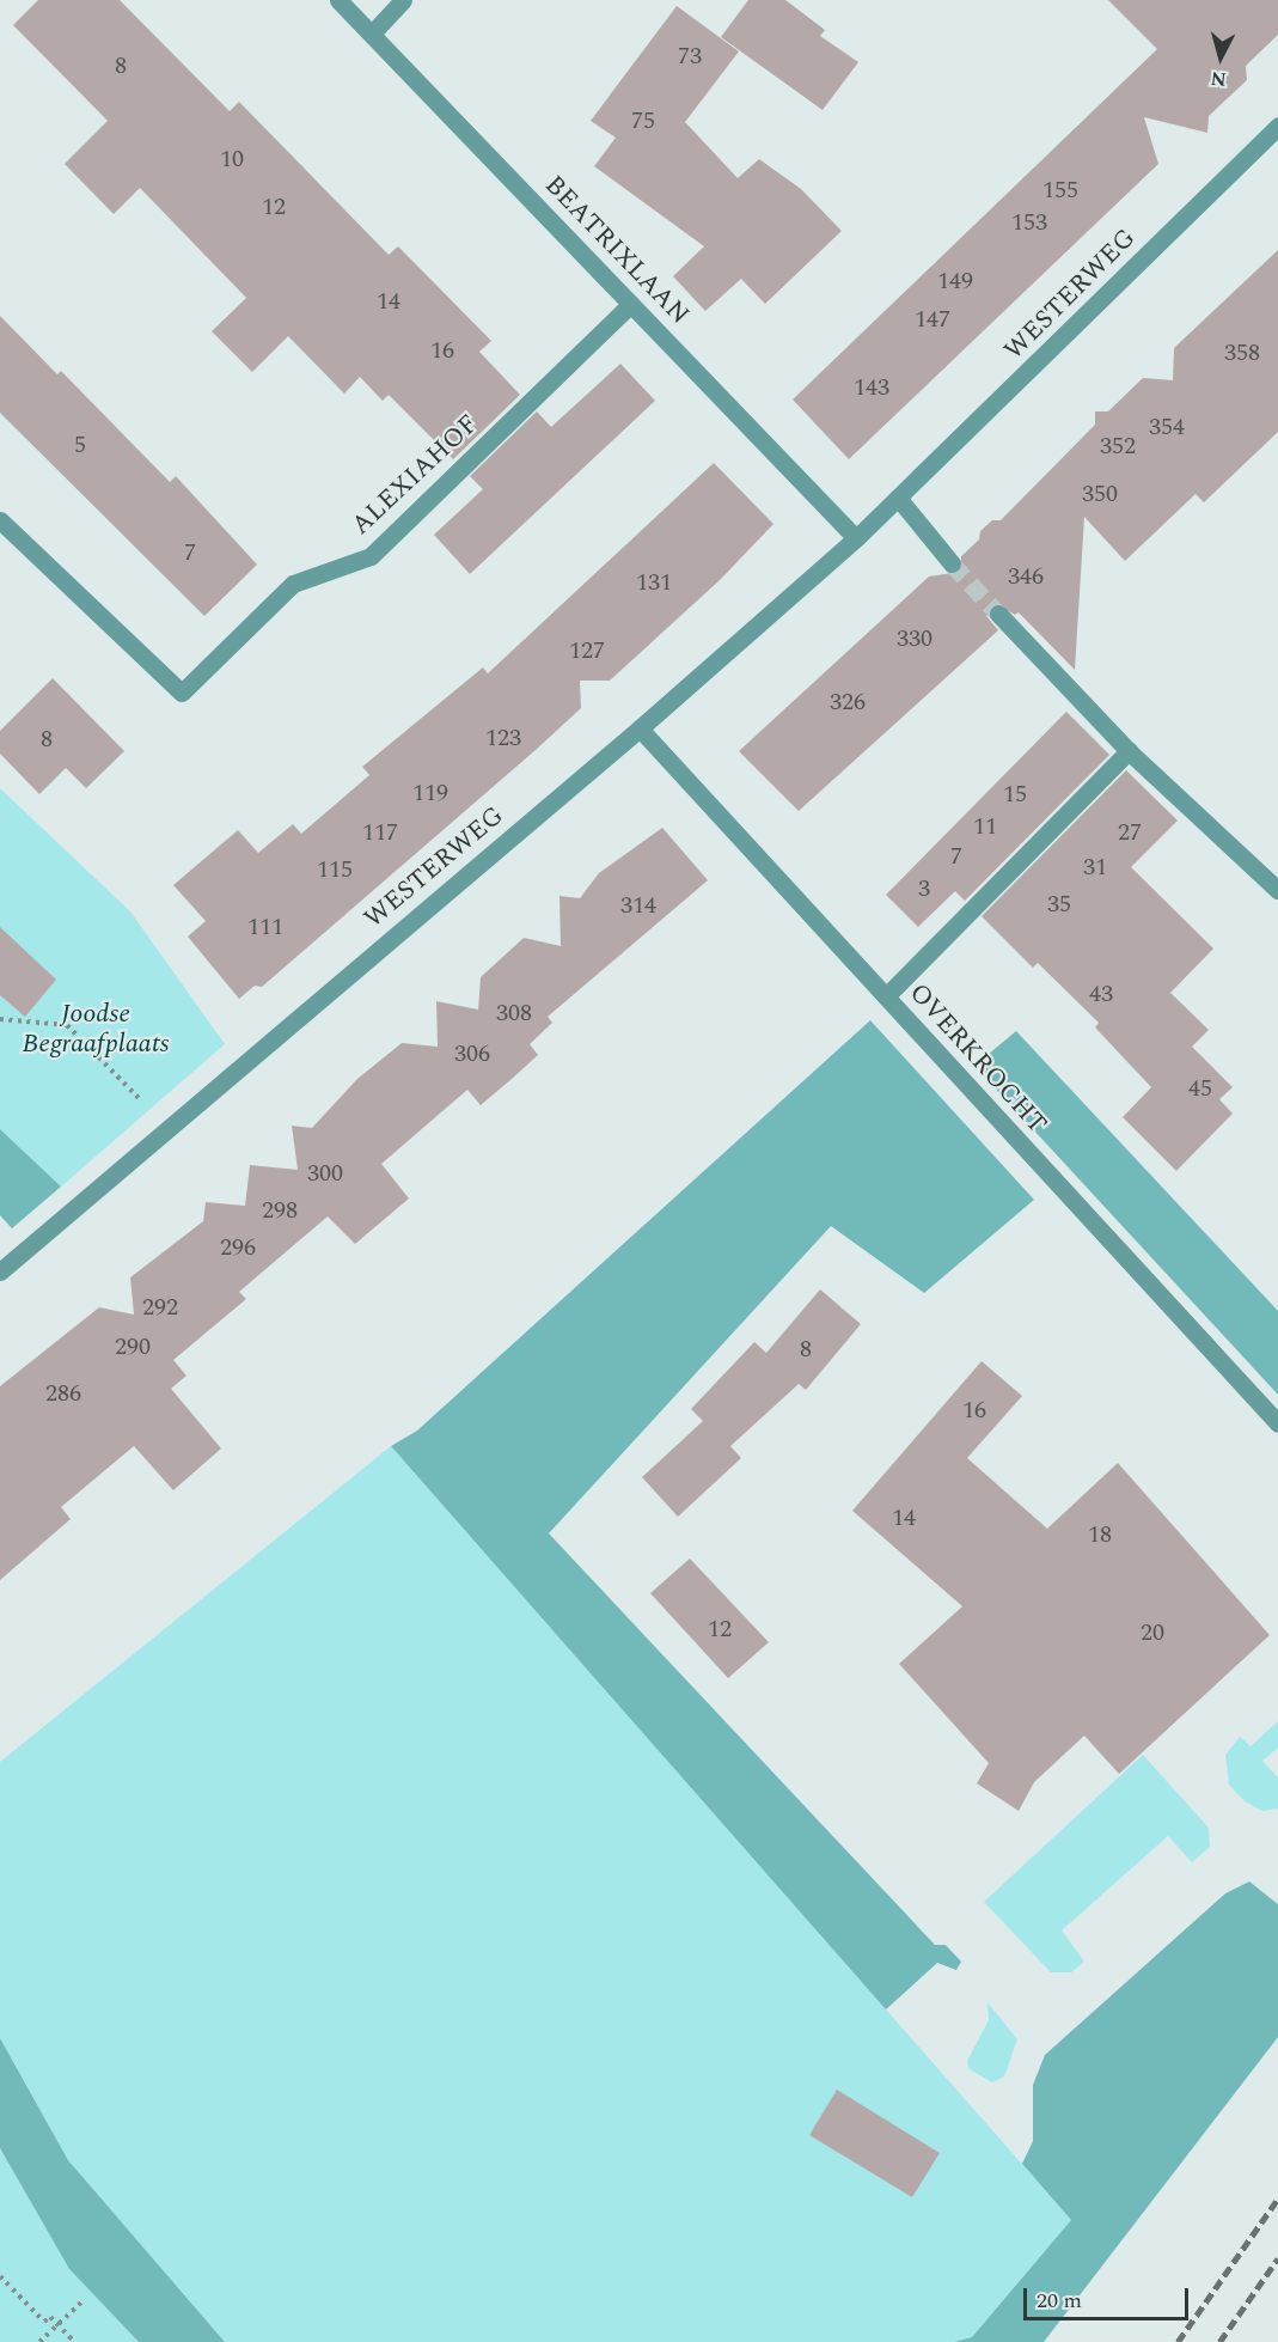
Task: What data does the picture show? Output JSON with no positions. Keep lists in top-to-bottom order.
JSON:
{
  "streets": {
    "street": [
      "BEATRIXLAAN",
      "WESTERWEG",
      "ALEXIAHOF",
      "OVERKROCHT"
    ]
  },
  "crossings": [
    ["BEATRIXLAAN", "WESTERWEG"],
    ["BEATRIXLAAN", "ALEXIAHOF"],
    ["WESTERWEG", "OVERKROCHT"]
  ],
  "parks": ["Joodse Begraafplaats"],
  "house_numbers": [
    "73",
    "8",
    "75",
    "10",
    "155",
    "12",
    "153",
    "149",
    "14",
    "147",
    "16",
    "358",
    "143",
    "354",
    "5",
    "352",
    "350",
    "7",
    "346",
    "131",
    "330",
    "127",
    "326",
    "123",
    "8",
    "119",
    "15",
    "11",
    "117",
    "27",
    "7",
    "31",
    "115",
    "3",
    "35",
    "314",
    "111",
    "43",
    "308",
    "306",
    "45",
    "300",
    "298",
    "296",
    "292",
    "290",
    "8",
    "286",
    "16",
    "14",
    "18",
    "12",
    "20"
  ],
  "scale_bar": "20 m",
  "north": "bottom"
}
